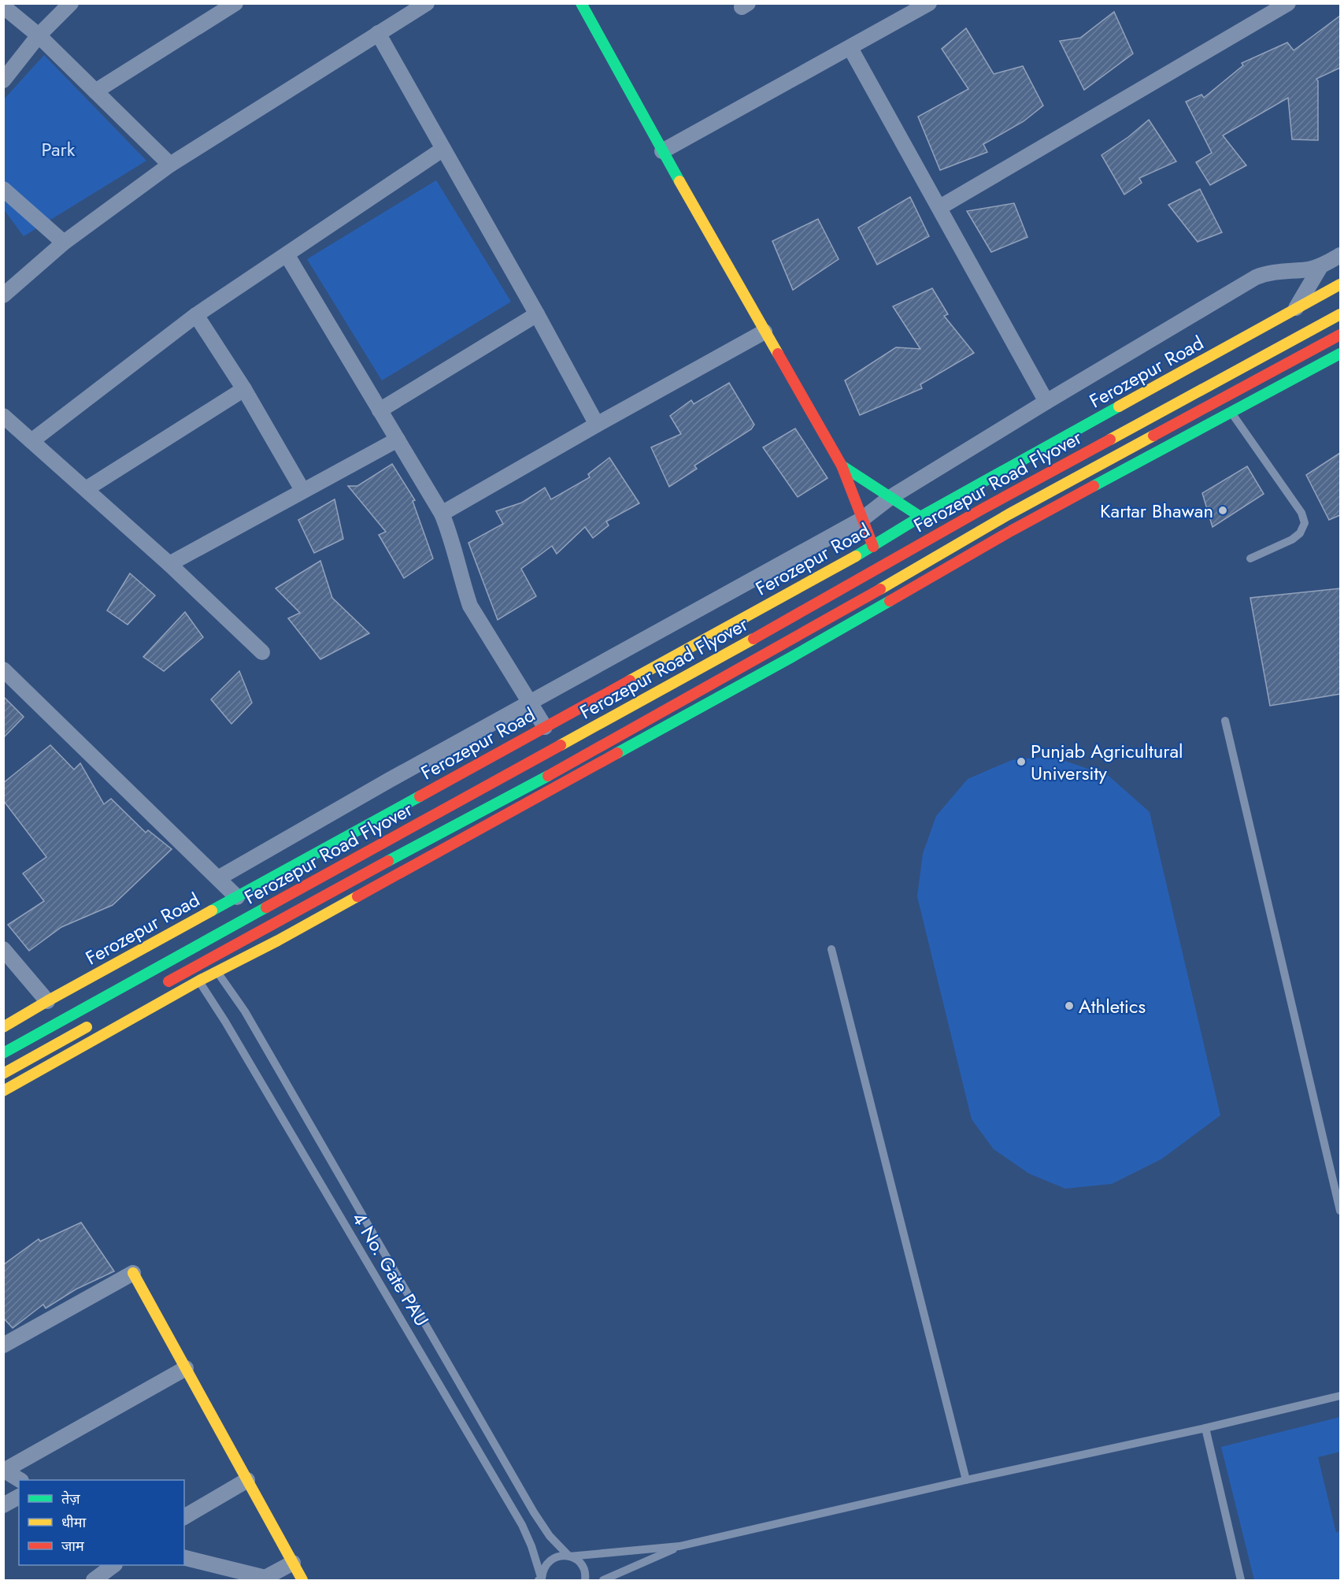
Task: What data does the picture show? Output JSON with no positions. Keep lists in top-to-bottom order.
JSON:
{
  "streets": {
    "main road": ["Ferozepur Road", "Ferozepur Road Flyover"],
    "lane": ["4 No. Gate PAU"]
  },
  "parks": ["Park"],
  "places": ["Kartar Bhawan", "Punjab Agricultural University", "Athletics"],
  "legend": ["तेज़", "धीमा", "जाम"]
}
